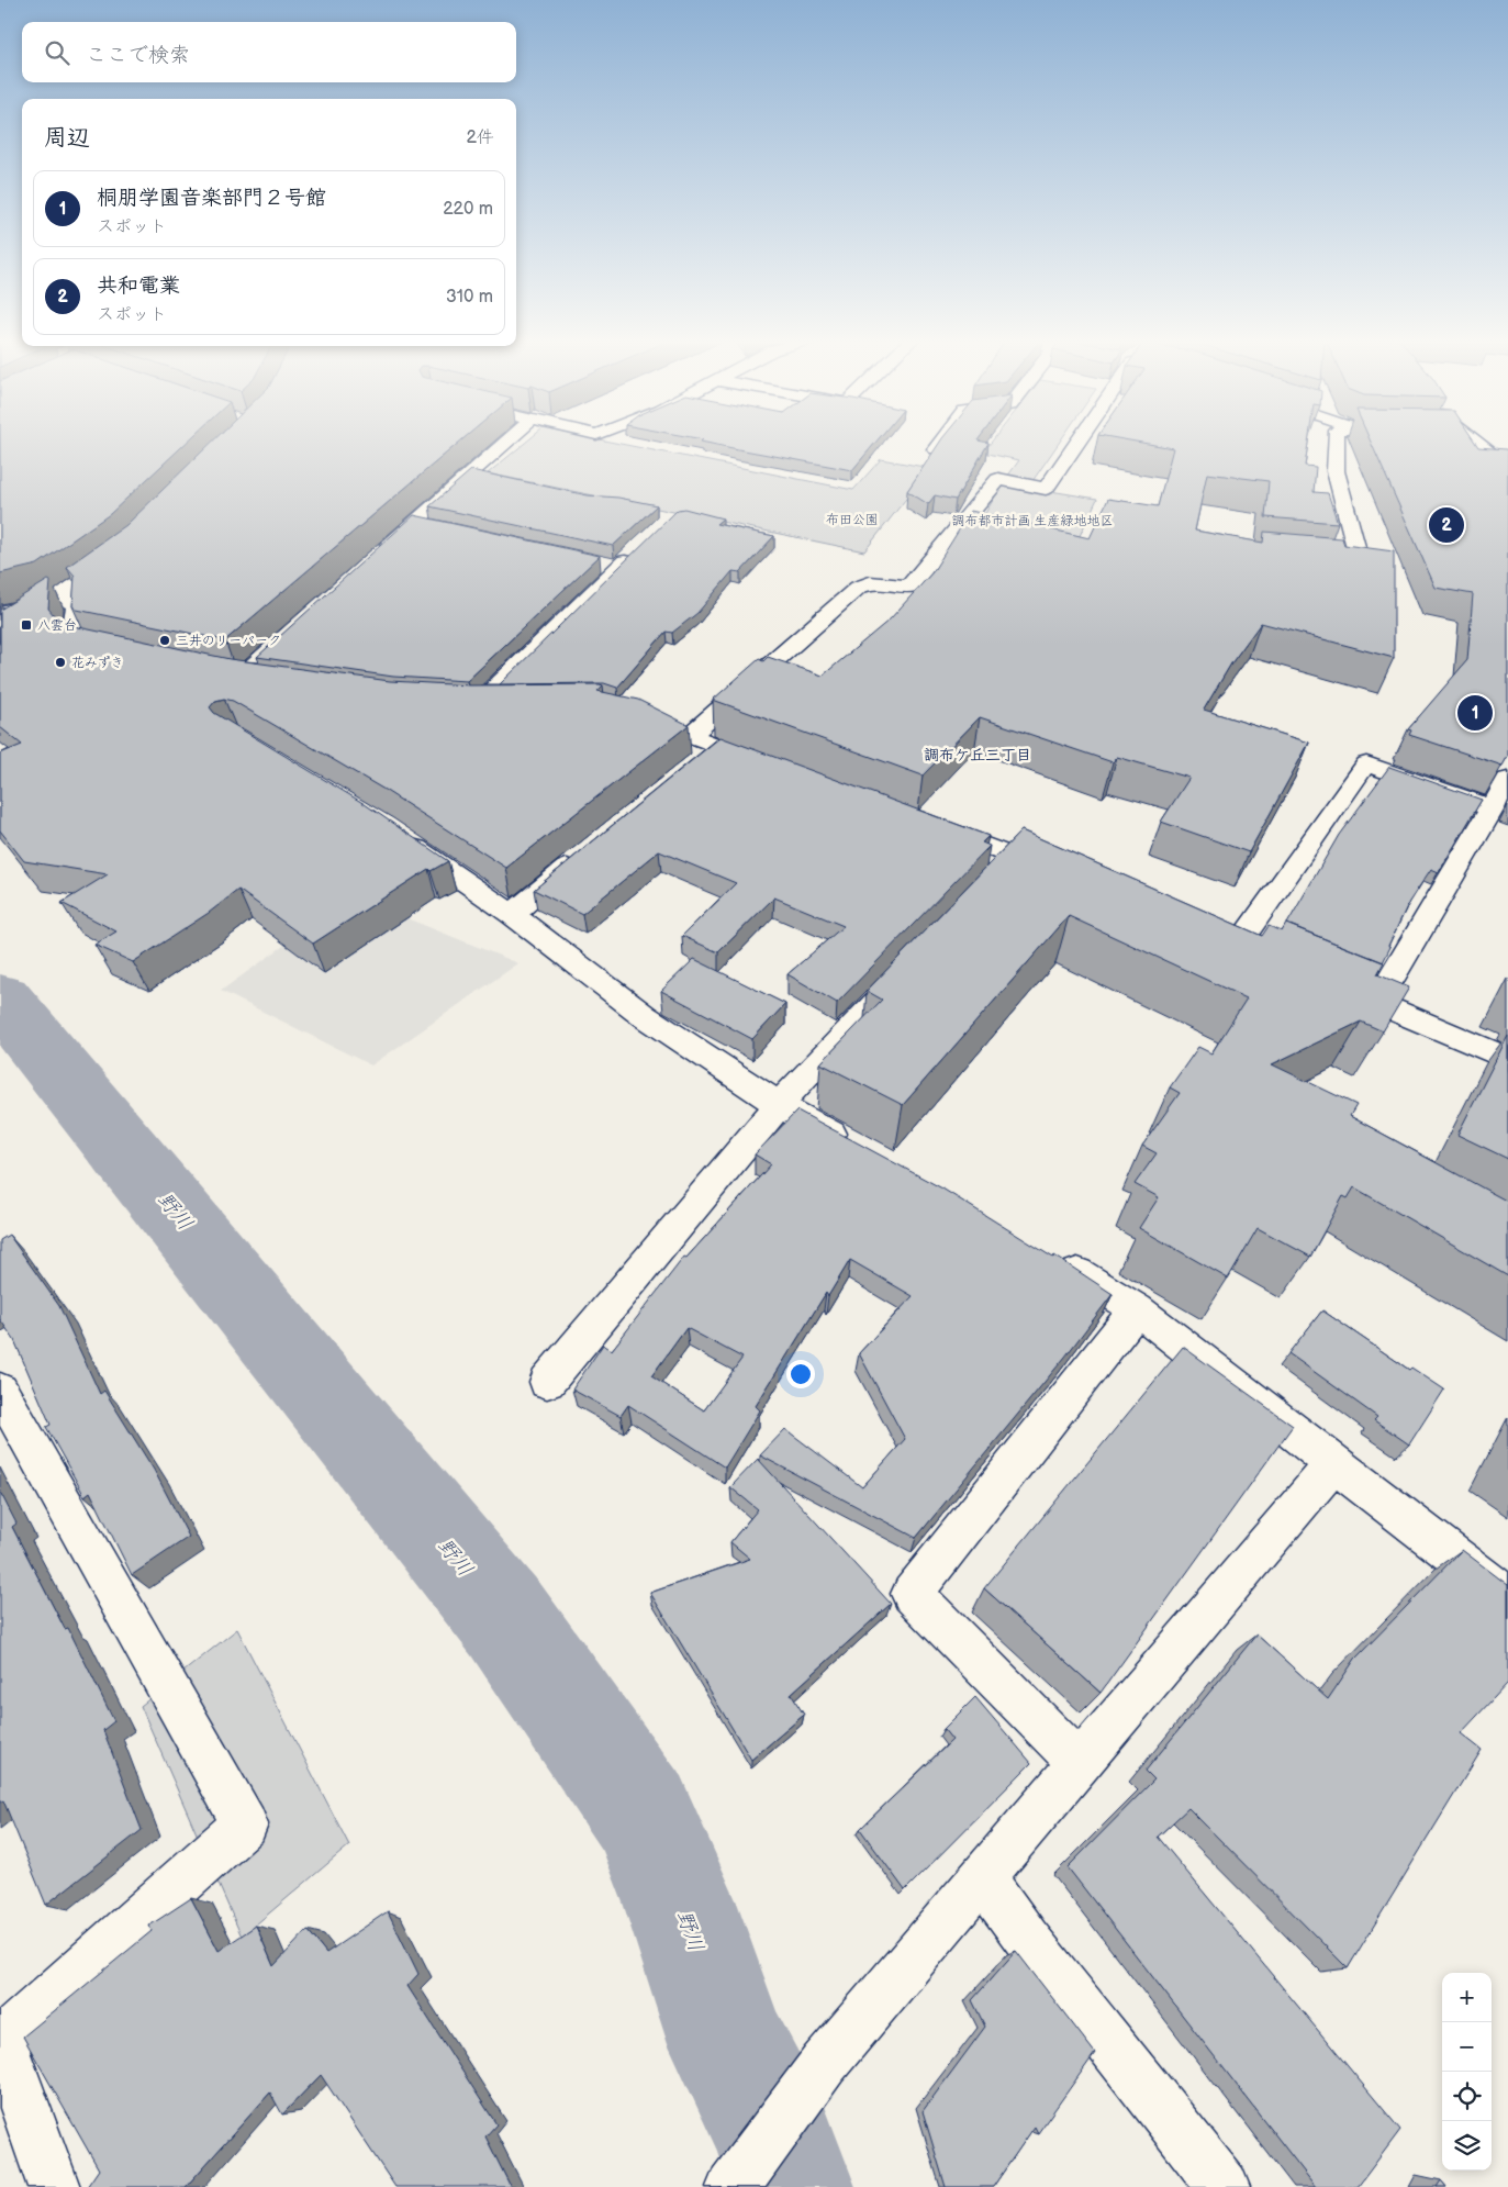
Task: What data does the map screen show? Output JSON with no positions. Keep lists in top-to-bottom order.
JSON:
{
  "districts": ["調布ケ丘三丁目"],
  "water": ["野川"],
  "parks": ["布田公園", "調布都市計画 生産緑地地区"],
  "places": {
    "transit": ["八雲台"],
    "other": ["三井のリーパーク", "花みずき"]
  },
  "page": {
    "search": "ここで検索",
    "heading": ["周辺", "2件"],
    "list": [
      {
        "mark": "1",
        "name": "桐朋学園音楽部門２号館",
        "note": "スポット",
        "value": "220 m"
      },
      {
        "mark": "2",
        "name": "共和電業",
        "note": "スポット",
        "value": "310 m"
      }
    ],
    "pins": ["2", "1"],
    "map_buttons": ["+", "−"]
  }
}
